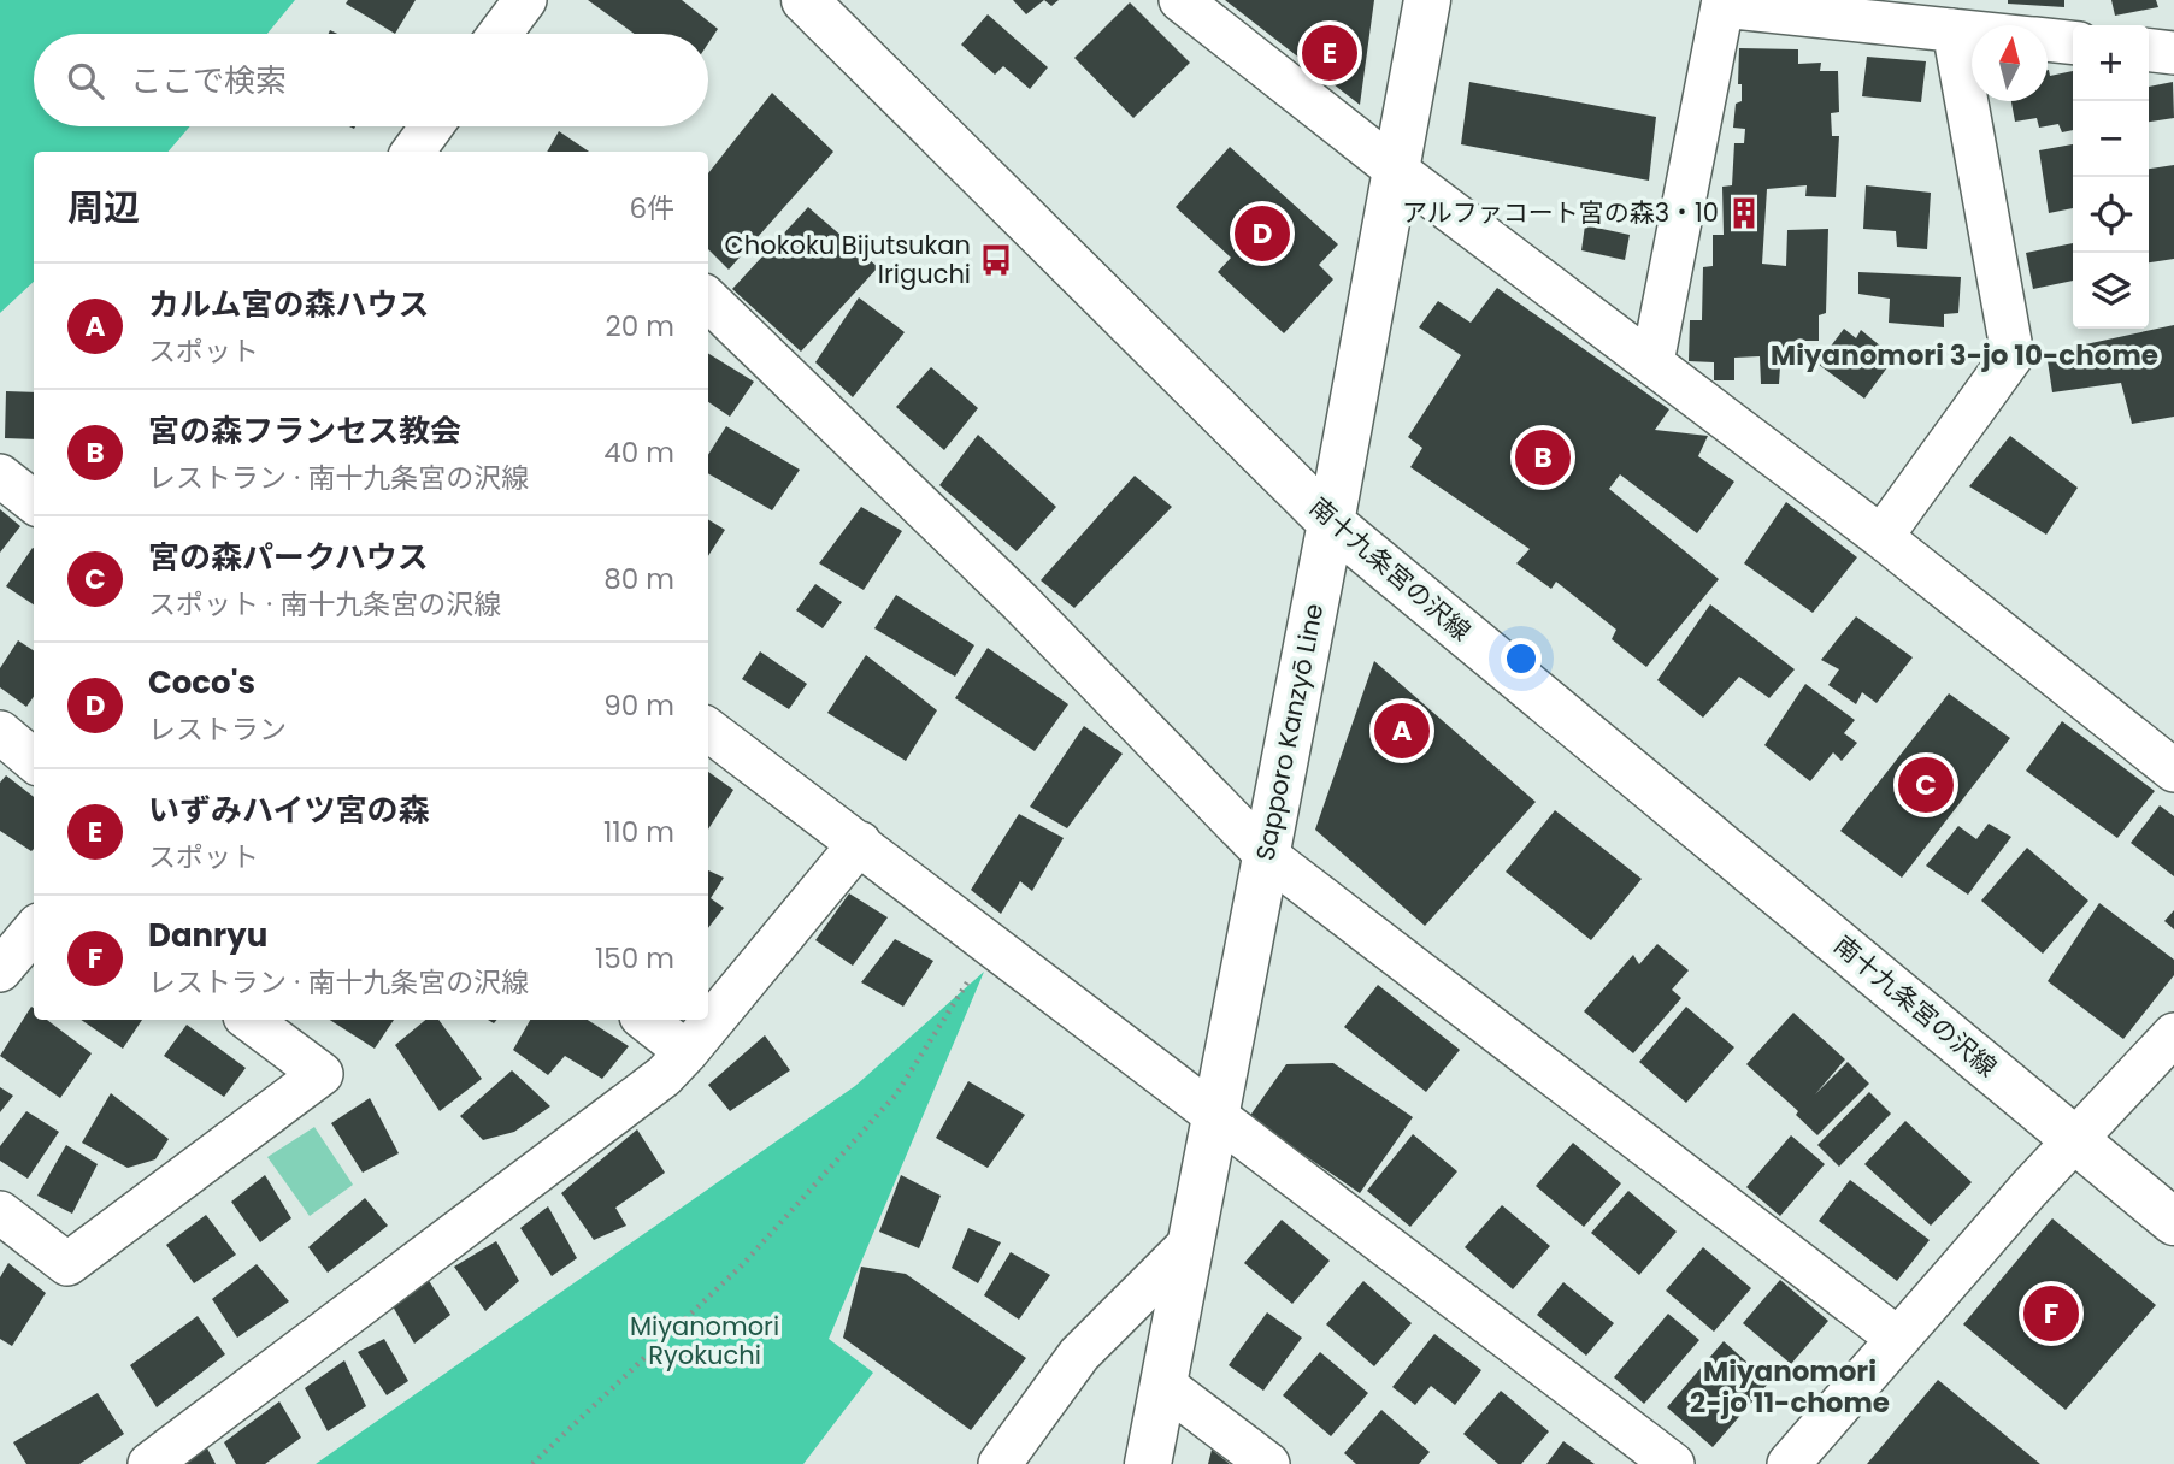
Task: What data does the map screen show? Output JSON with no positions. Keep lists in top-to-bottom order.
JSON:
{
  "streets": {
    "main road": ["南十九条宮の沢線", "Sapporo Kanzyō Line"]
  },
  "crossings": [
    ["南十九条宮の沢線", "Sapporo Kanzyō Line"]
  ],
  "districts": ["Miyanomori 3-jo 10-chome", "Miyanomori 2-jo 11-chome"],
  "parks": ["Miyanomori Ryokuchi"],
  "places": {
    "building": ["アルファコート宮の森3・10"],
    "bus stop": ["Chokoku Bijutsukan Iriguchi"]
  },
  "north": "top",
  "page": {
    "pins": [
      "E",
      "D",
      "B",
      "A",
      "C",
      "F"
    ],
    "map_buttons": ["+", "−"],
    "search": "ここで検索",
    "heading": ["周辺", "6件"],
    "list": [
      {
        "mark": "A",
        "name": "カルム宮の森ハウス",
        "note": "スポット",
        "value": "20 m"
      },
      {
        "mark": "B",
        "name": "宮の森フランセス教会",
        "note": "レストラン · 南十九条宮の沢線",
        "value": "40 m"
      },
      {
        "mark": "C",
        "name": "宮の森パークハウス",
        "note": "スポット · 南十九条宮の沢線",
        "value": "80 m"
      },
      {
        "mark": "D",
        "name": "Coco's",
        "note": "レストラン",
        "value": "90 m"
      },
      {
        "mark": "E",
        "name": "いずみハイツ宮の森",
        "note": "スポット",
        "value": "110 m"
      },
      {
        "mark": "F",
        "name": "Danryu",
        "note": "レストラン · 南十九条宮の沢線",
        "value": "150 m"
      }
    ]
  }
}
